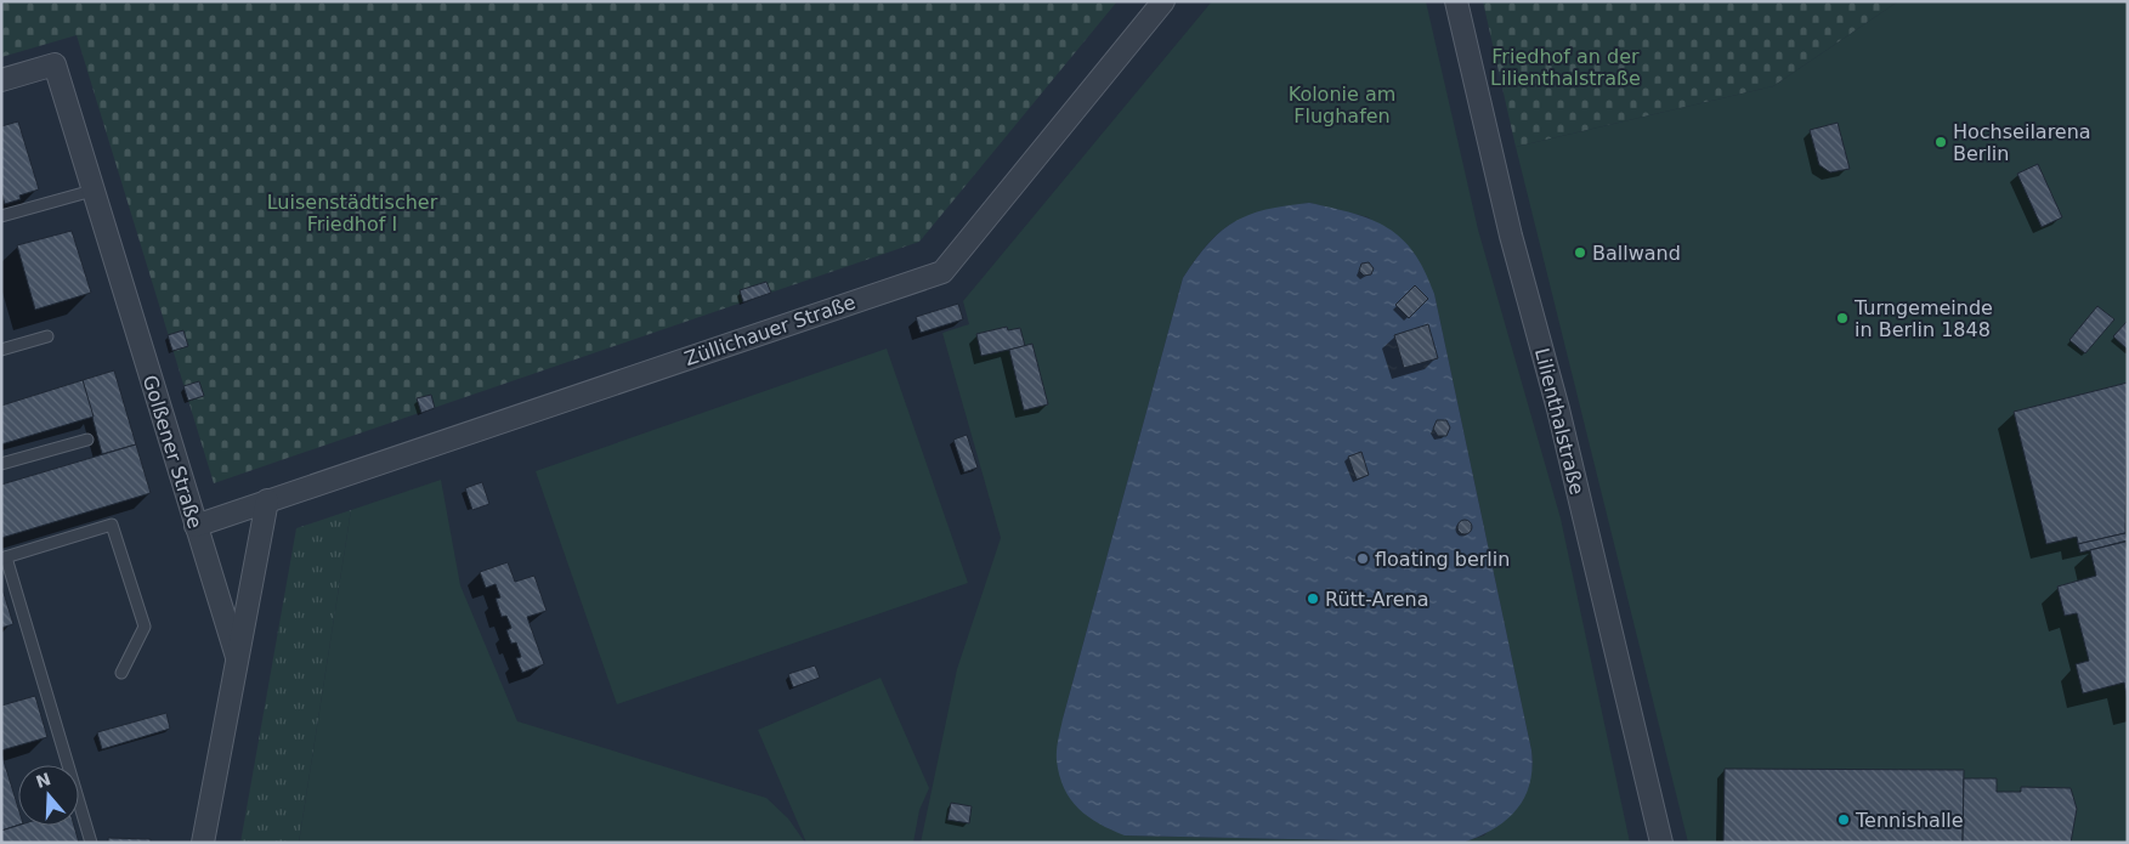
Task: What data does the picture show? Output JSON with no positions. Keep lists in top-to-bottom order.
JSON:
{
  "streets": {
    "street": ["Züllichauer Straße", "Lilienthalstraße", "Golßener Straße"]
  },
  "crossings": [
    ["Züllichauer Straße", "Golßener Straße"]
  ],
  "parks": ["Friedhof an der Lilienthalstraße", "Kolonie am Flughafen", "Luisenstädtischer Friedhof I"],
  "places": [
    "Hochseilarena Berlin",
    "Ballwand",
    "Turngemeinde in Berlin 1848",
    "floating berlin",
    "Rütt-Arena",
    "Tennishalle"
  ],
  "north": "top"
}
